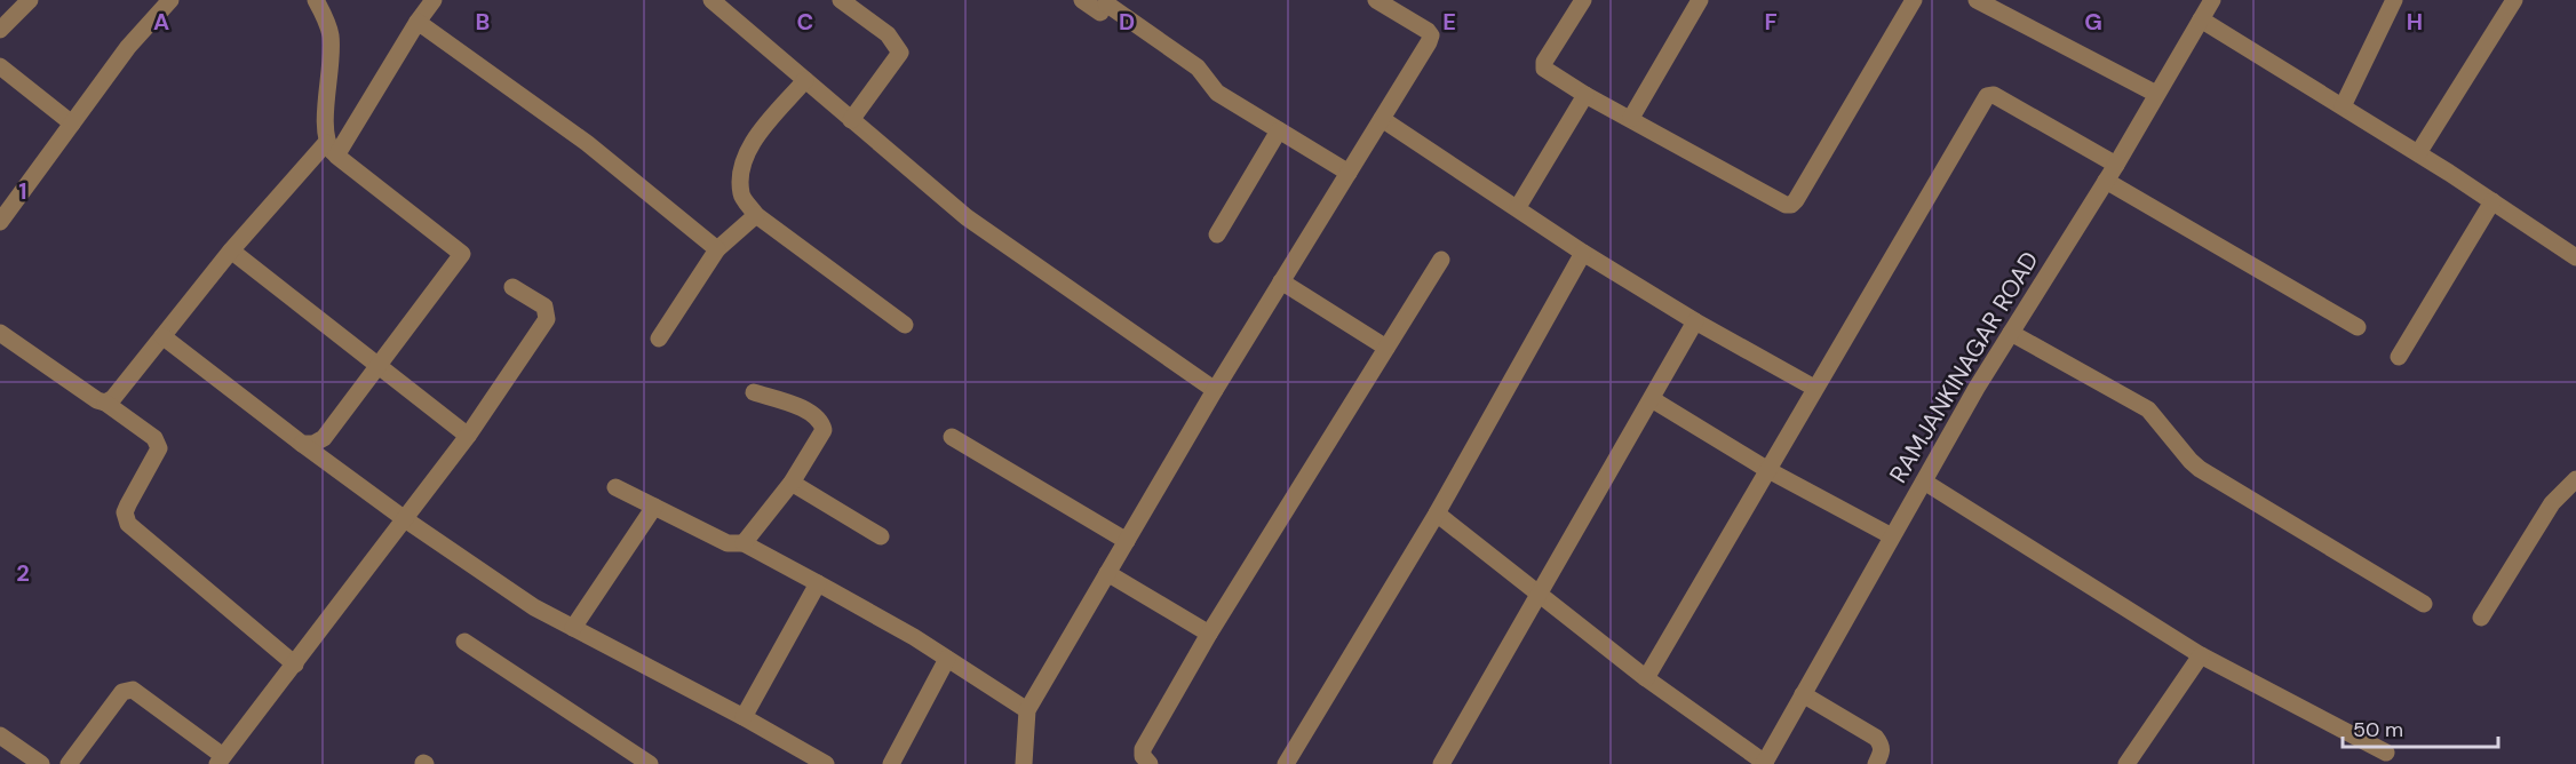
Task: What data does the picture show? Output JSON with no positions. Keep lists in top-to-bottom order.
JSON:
{
  "streets": {
    "street": ["RAMJANKINAGAR ROAD"]
  },
  "scale_bar": "50 m",
  "grid": {
    "columns": [
      "A",
      "B",
      "C",
      "D",
      "E",
      "F",
      "G",
      "H"
    ],
    "rows": ["1", "2"]
  }
}
